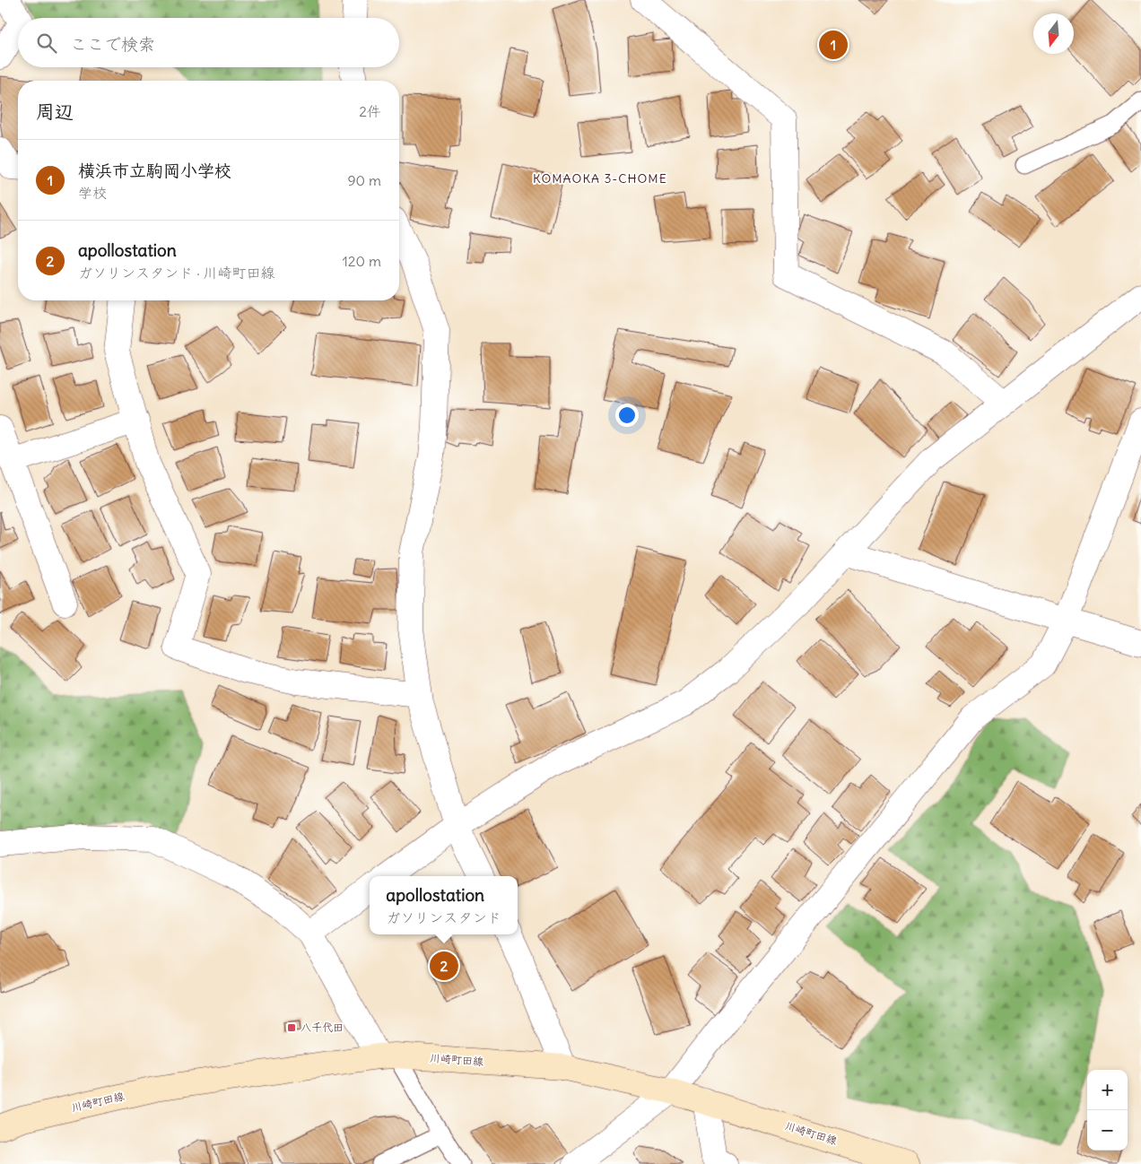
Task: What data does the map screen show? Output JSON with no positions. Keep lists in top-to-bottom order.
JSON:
{
  "streets": {
    "main road": ["川崎町田線"]
  },
  "districts": ["KOMAOKA 3-CHOME"],
  "places": {
    "transit": ["八千代田"]
  },
  "north": "bottom",
  "page": {
    "search": "ここで検索",
    "pins": ["1", "2"],
    "heading": ["周辺", "2件"],
    "list": [
      {
        "mark": "1",
        "name": "横浜市立駒岡小学校",
        "note": "学校",
        "value": "90 m"
      },
      {
        "mark": "2",
        "name": "apollostation",
        "note": "ガソリンスタンド · 川崎町田線",
        "value": "120 m"
      }
    ],
    "popup": ["apollostation", "ガソリンスタンド"],
    "map_buttons": ["+", "−"]
  }
}
